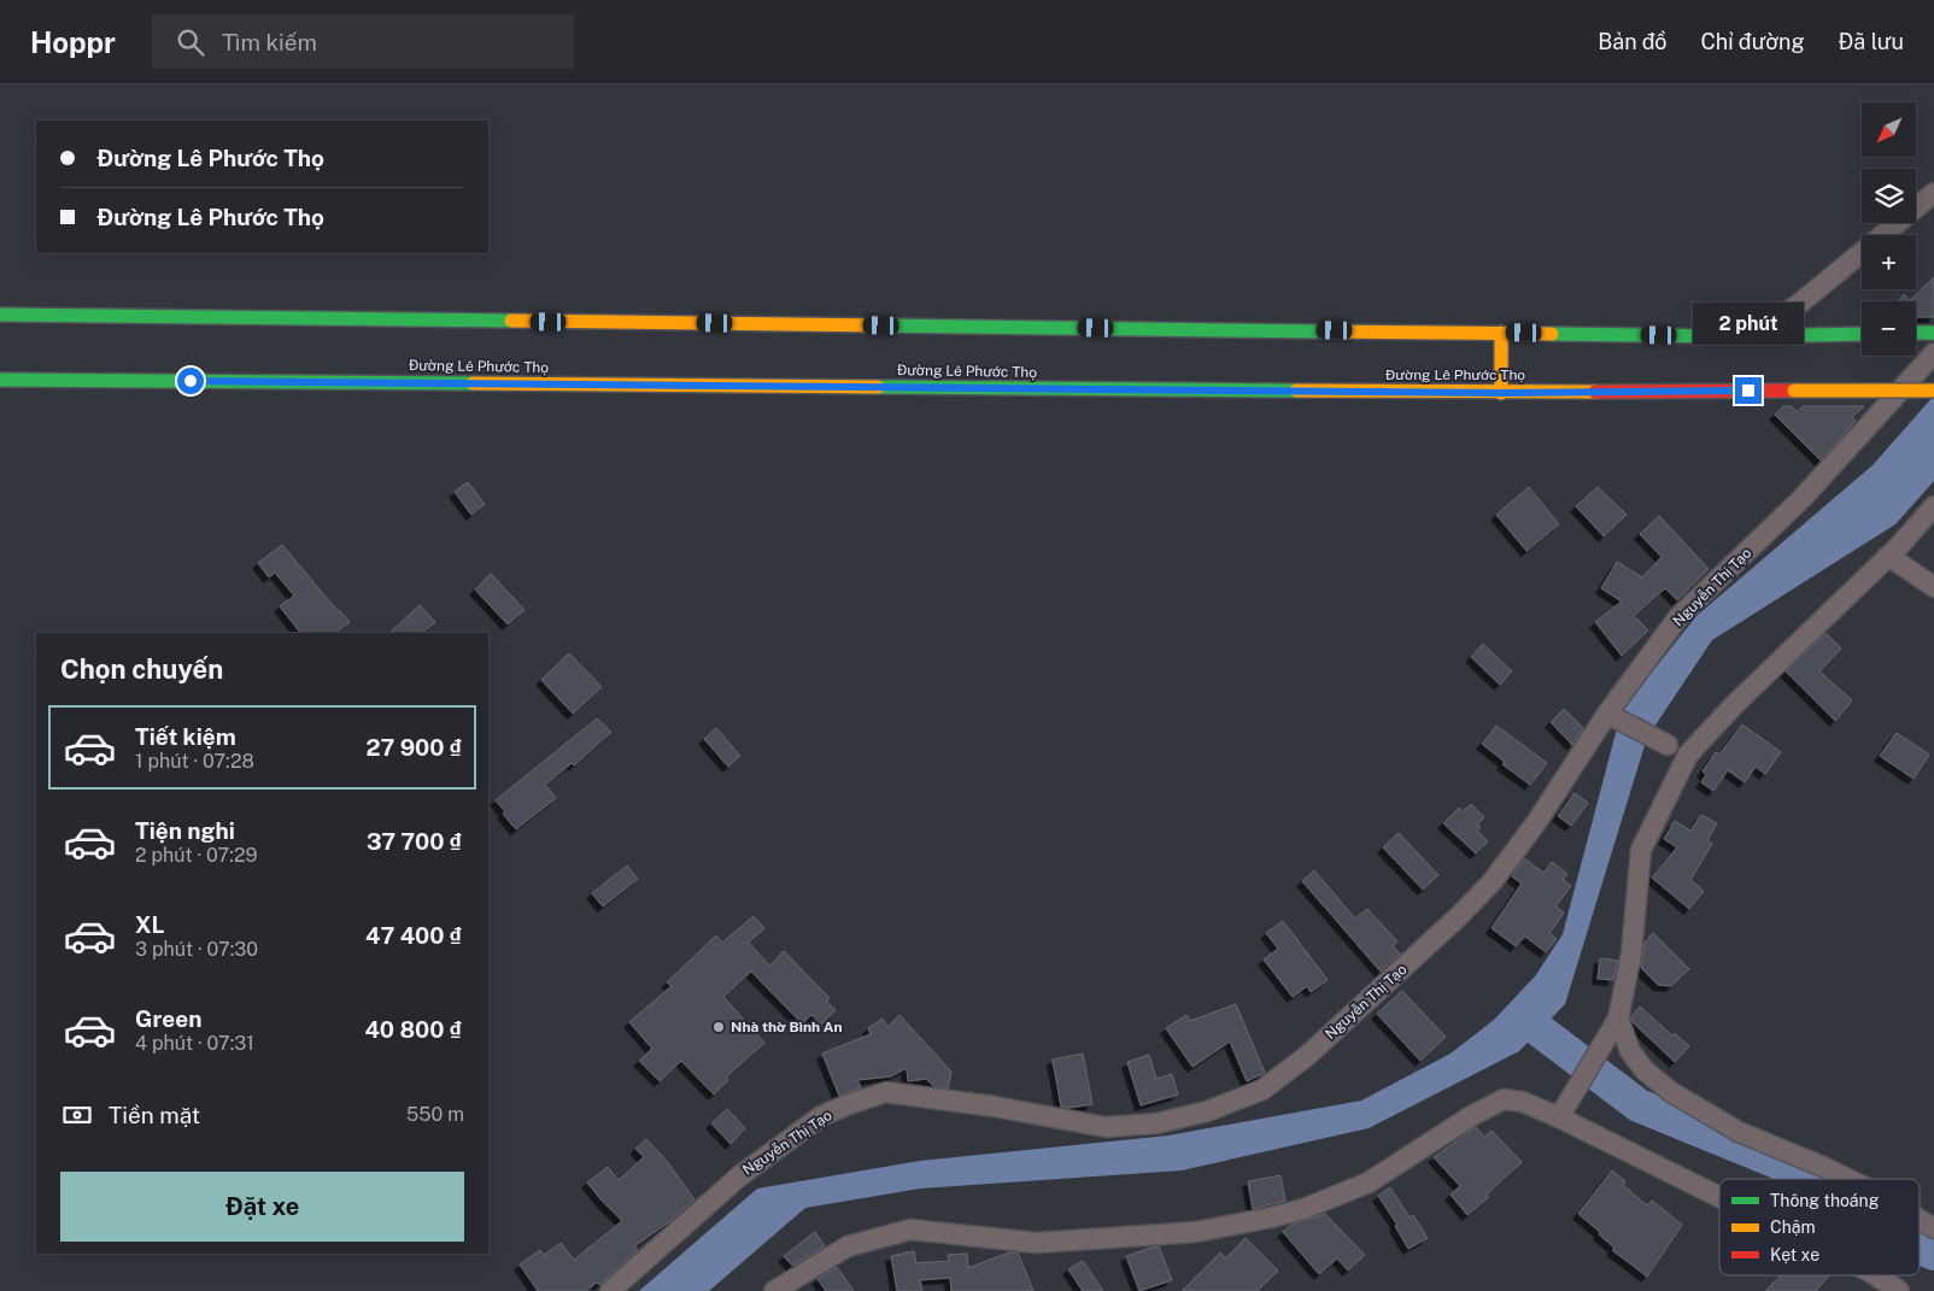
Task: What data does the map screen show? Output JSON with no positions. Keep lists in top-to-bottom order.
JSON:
{
  "streets": {
    "street": ["Đường Lê Phước Thọ", "Nguyễn Thị Tạo"]
  },
  "places": ["Nhà thờ Bình An"],
  "legend": ["Thông thoáng", "Chậm", "Kẹt xe"],
  "north": "bottom left",
  "page": {
    "header": "Hoppr",
    "search": "Tìm kiếm",
    "nav": ["Bản đồ", "Chỉ đường", "Đã lưu"],
    "map_buttons": ["+", "−"],
    "banner": ["Đường Lê Phước Thọ", "Đường Lê Phước Thọ"],
    "bubble": "2 phút",
    "heading": "Chọn chuyến",
    "list": [
      {
        "name": "Tiết kiệm",
        "note": "1 phút · 07:28",
        "value": "27 900 ₫"
      },
      {
        "name": "Tiện nghi",
        "note": "2 phút · 07:29",
        "value": "37 700 ₫"
      },
      {
        "name": "XL",
        "note": "3 phút · 07:30",
        "value": "47 400 ₫"
      },
      {
        "name": "Green",
        "note": "4 phút · 07:31",
        "value": "40 800 ₫"
      }
    ],
    "pay": ["Tiền mặt", "550 m"],
    "buttons": "Đặt xe"
  }
}
